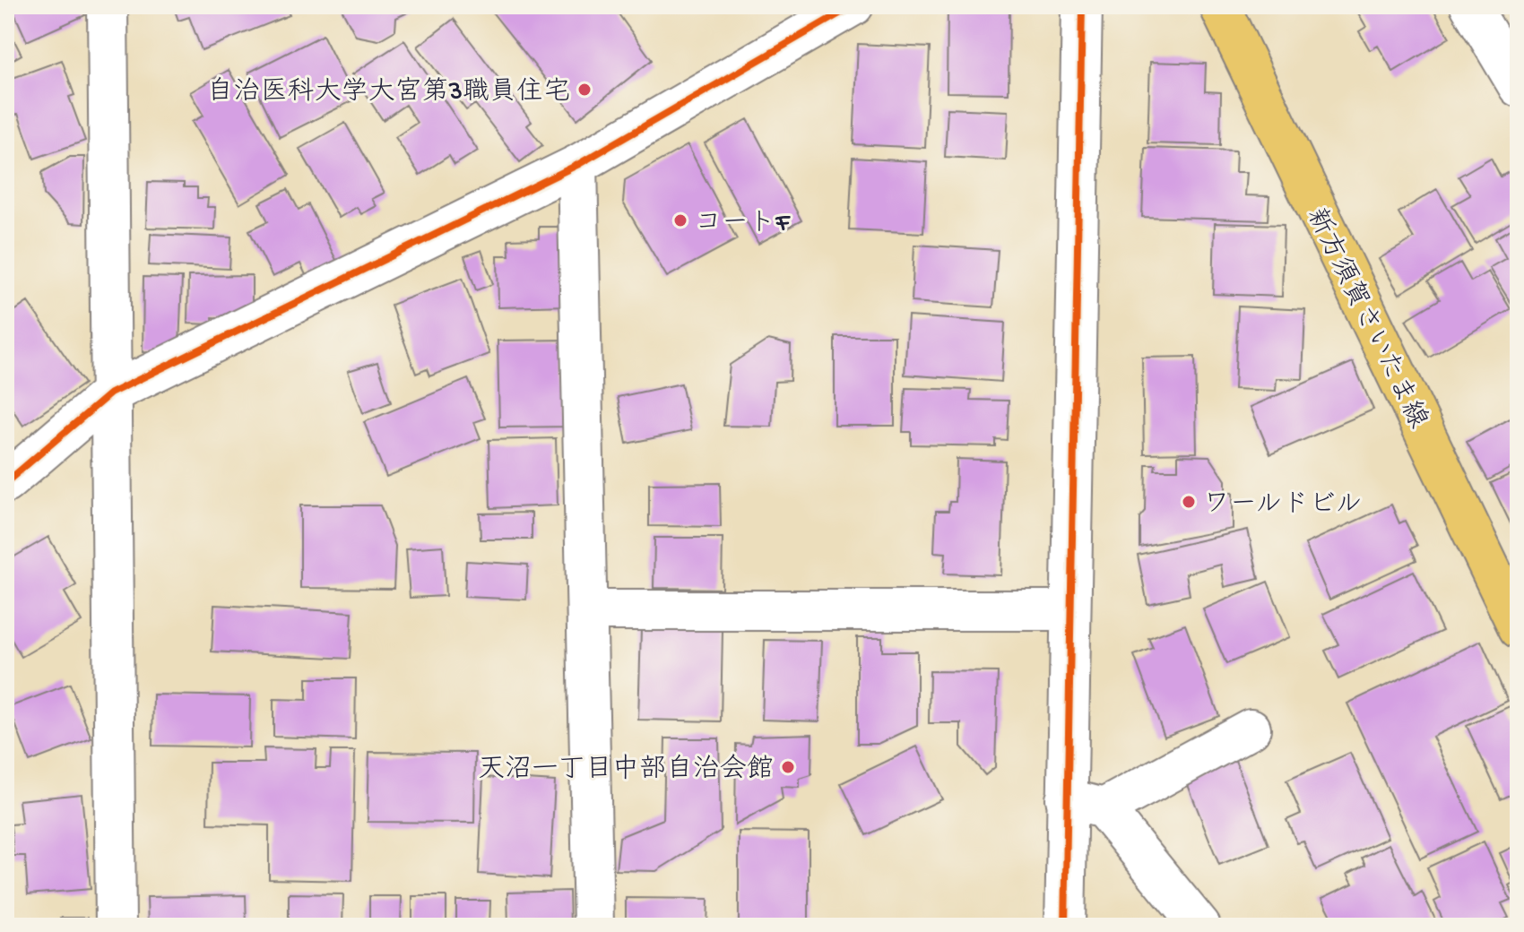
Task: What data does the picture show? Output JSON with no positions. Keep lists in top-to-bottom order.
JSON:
{
  "streets": {
    "main road": ["新方須賀さいたま線"]
  },
  "places": [
    "自治医科大学大宮第3職員住宅",
    "コートF",
    "ワールドビル",
    "天沼一丁目中部自治会館"
  ]
}
